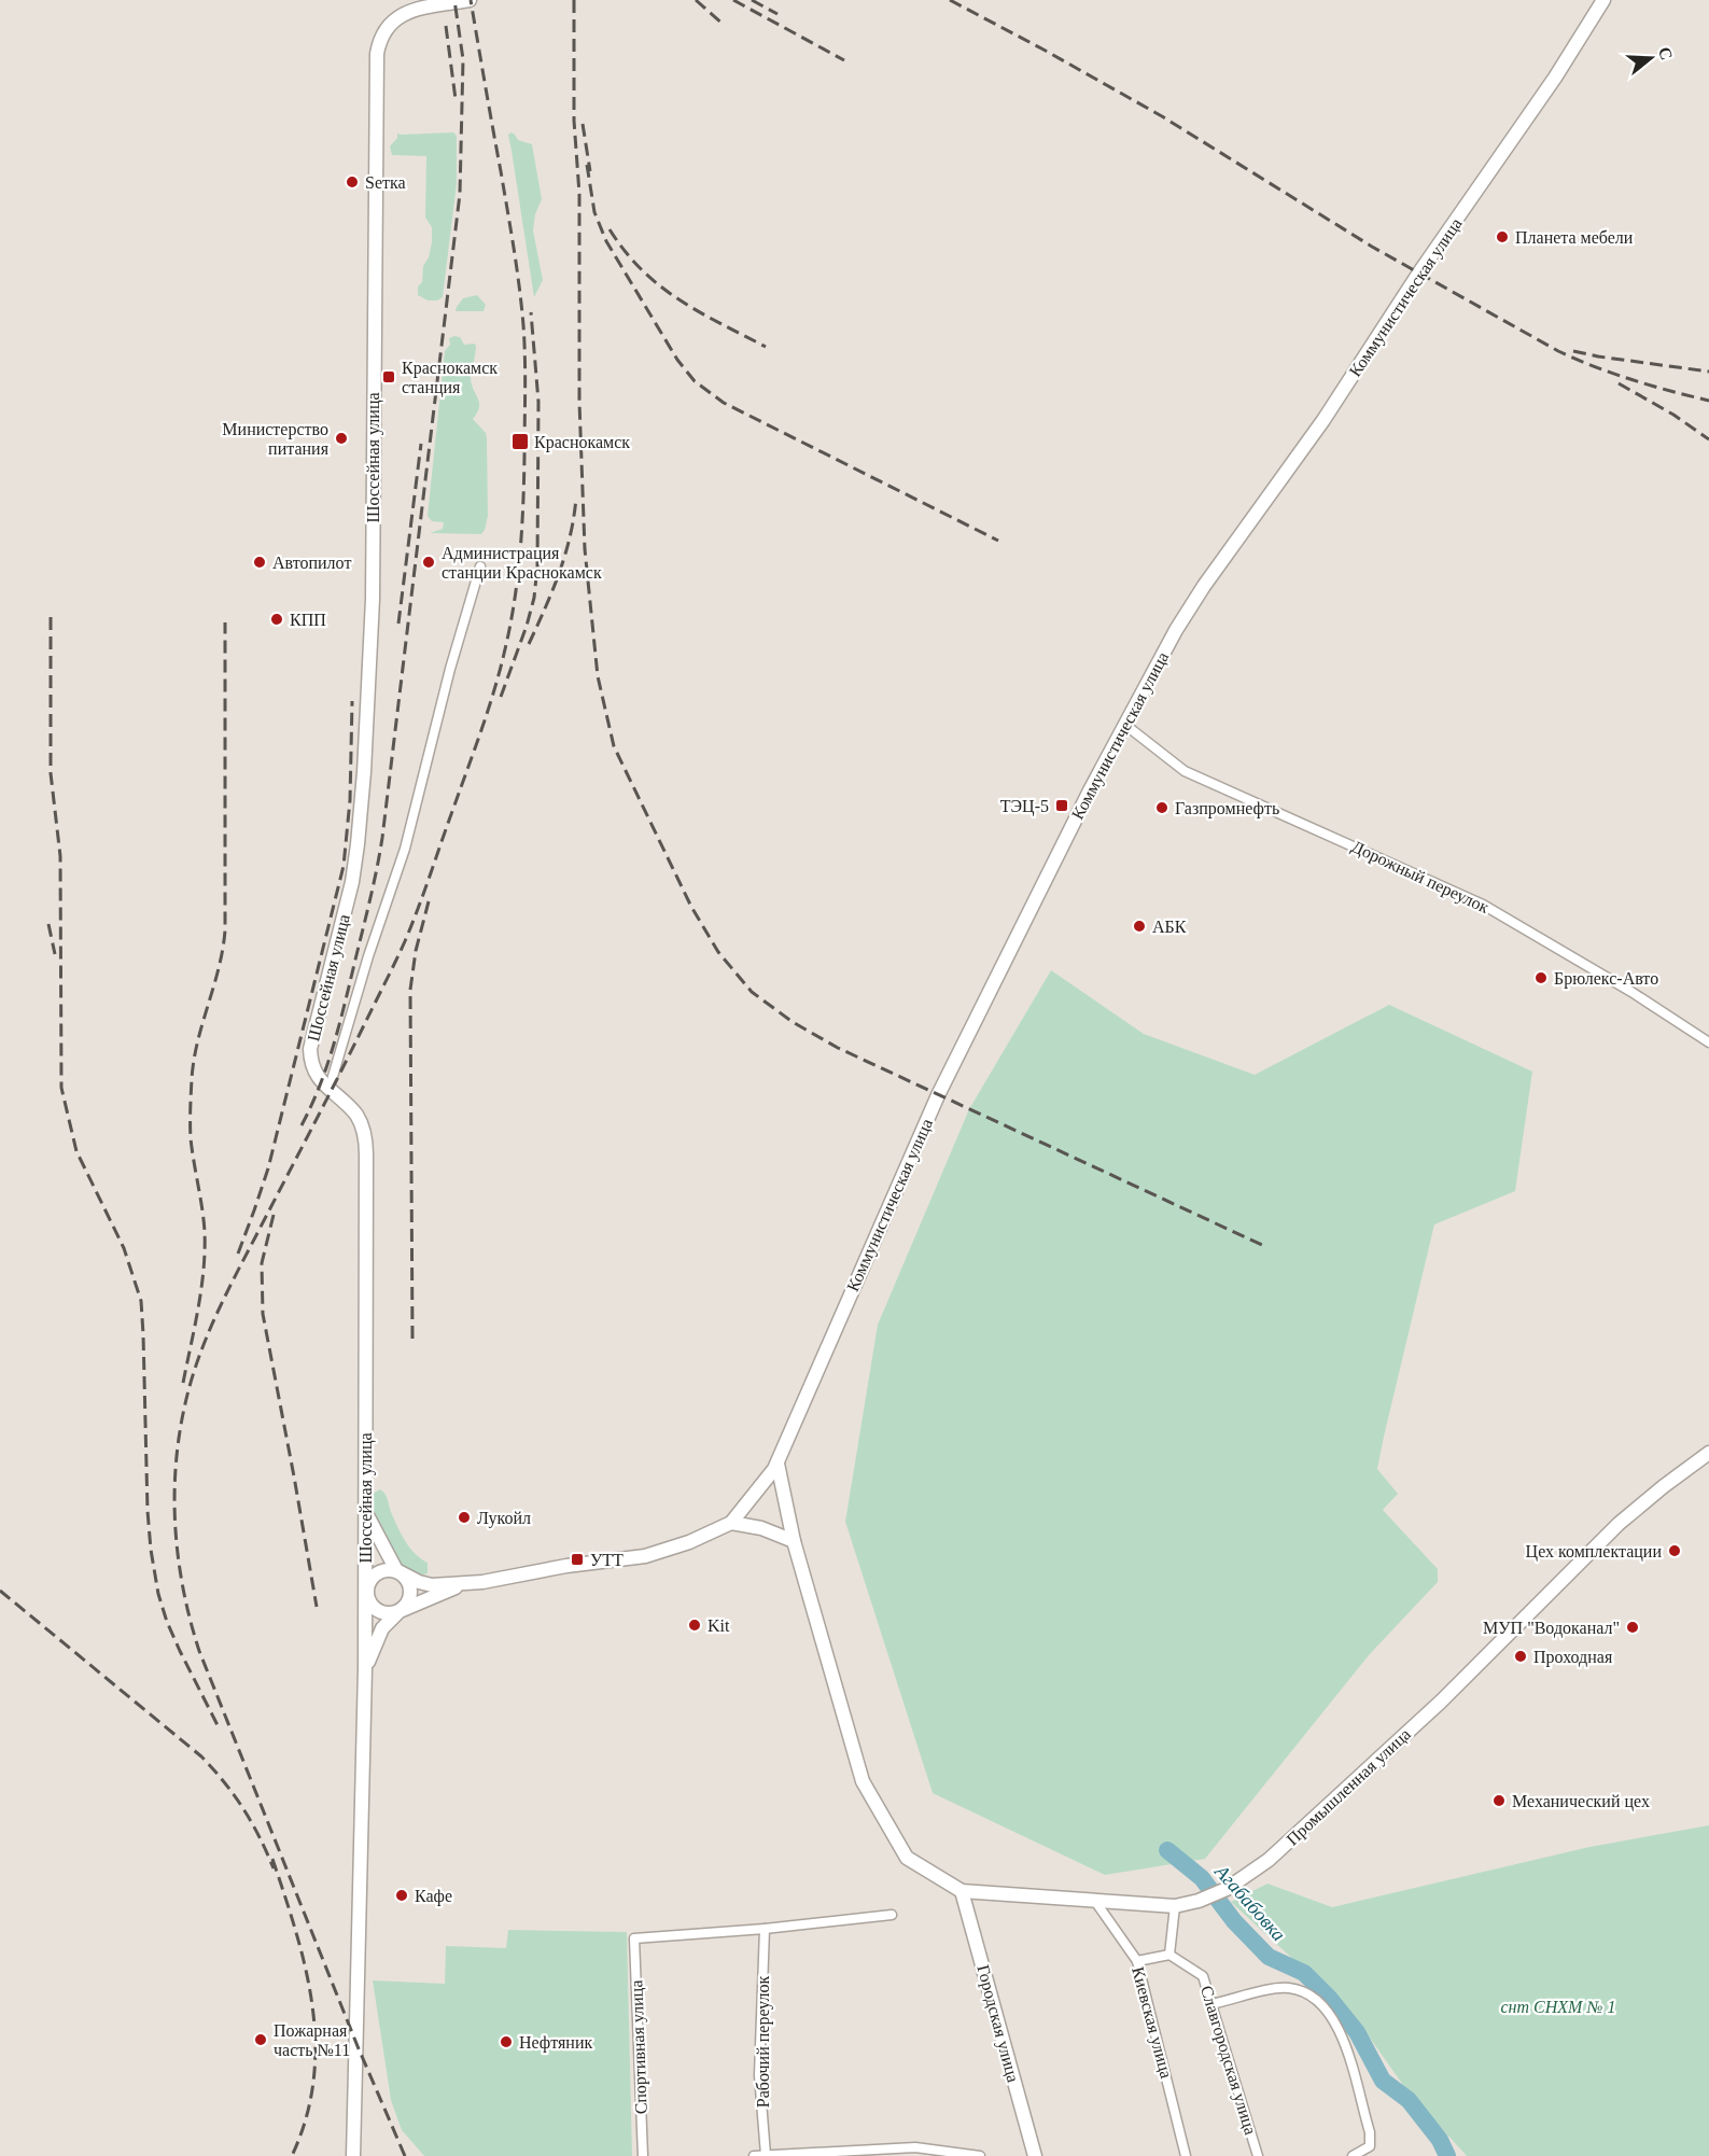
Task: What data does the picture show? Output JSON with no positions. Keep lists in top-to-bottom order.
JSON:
{
  "streets": {
    "main road": [
      "Коммунистическая улица",
      "Шоссейная улица",
      "Промышленная улица",
      "Городская улица"
    ],
    "street": [
      "Дорожный переулок",
      "Киевская улица",
      "Рабочий переулок",
      "Спортивная улица",
      "Славгородская улица"
    ]
  },
  "crossings": [
    ["Коммунистическая улица", "Дорожный переулок"],
    ["Промышленная улица", "Киевская улица"],
    ["Промышленная улица", "Городская улица"],
    ["Рабочий переулок", "Спортивная улица"]
  ],
  "water": ["Агабабовка"],
  "parks": ["снт СНХМ № 1"],
  "places": {
    "other": [
      "Sетка",
      "Планета мебели",
      "Министерство питания",
      "Автопилот",
      "Администрация станции Краснокамск",
      "КПП",
      "Газпромнефть",
      "АБК",
      "Брюлекс-Авто",
      "Лукойл",
      "Цех комплектации",
      "Kit",
      "МУП \"Водоканал\"",
      "Проходная",
      "Механический цех",
      "Кафе",
      "Пожарная часть №11",
      "Нефтяник"
    ],
    "transit": [
      "Краснокамск станция",
      "Краснокамск",
      "ТЭЦ-5",
      "УТТ"
    ]
  },
  "north": "right"
}
